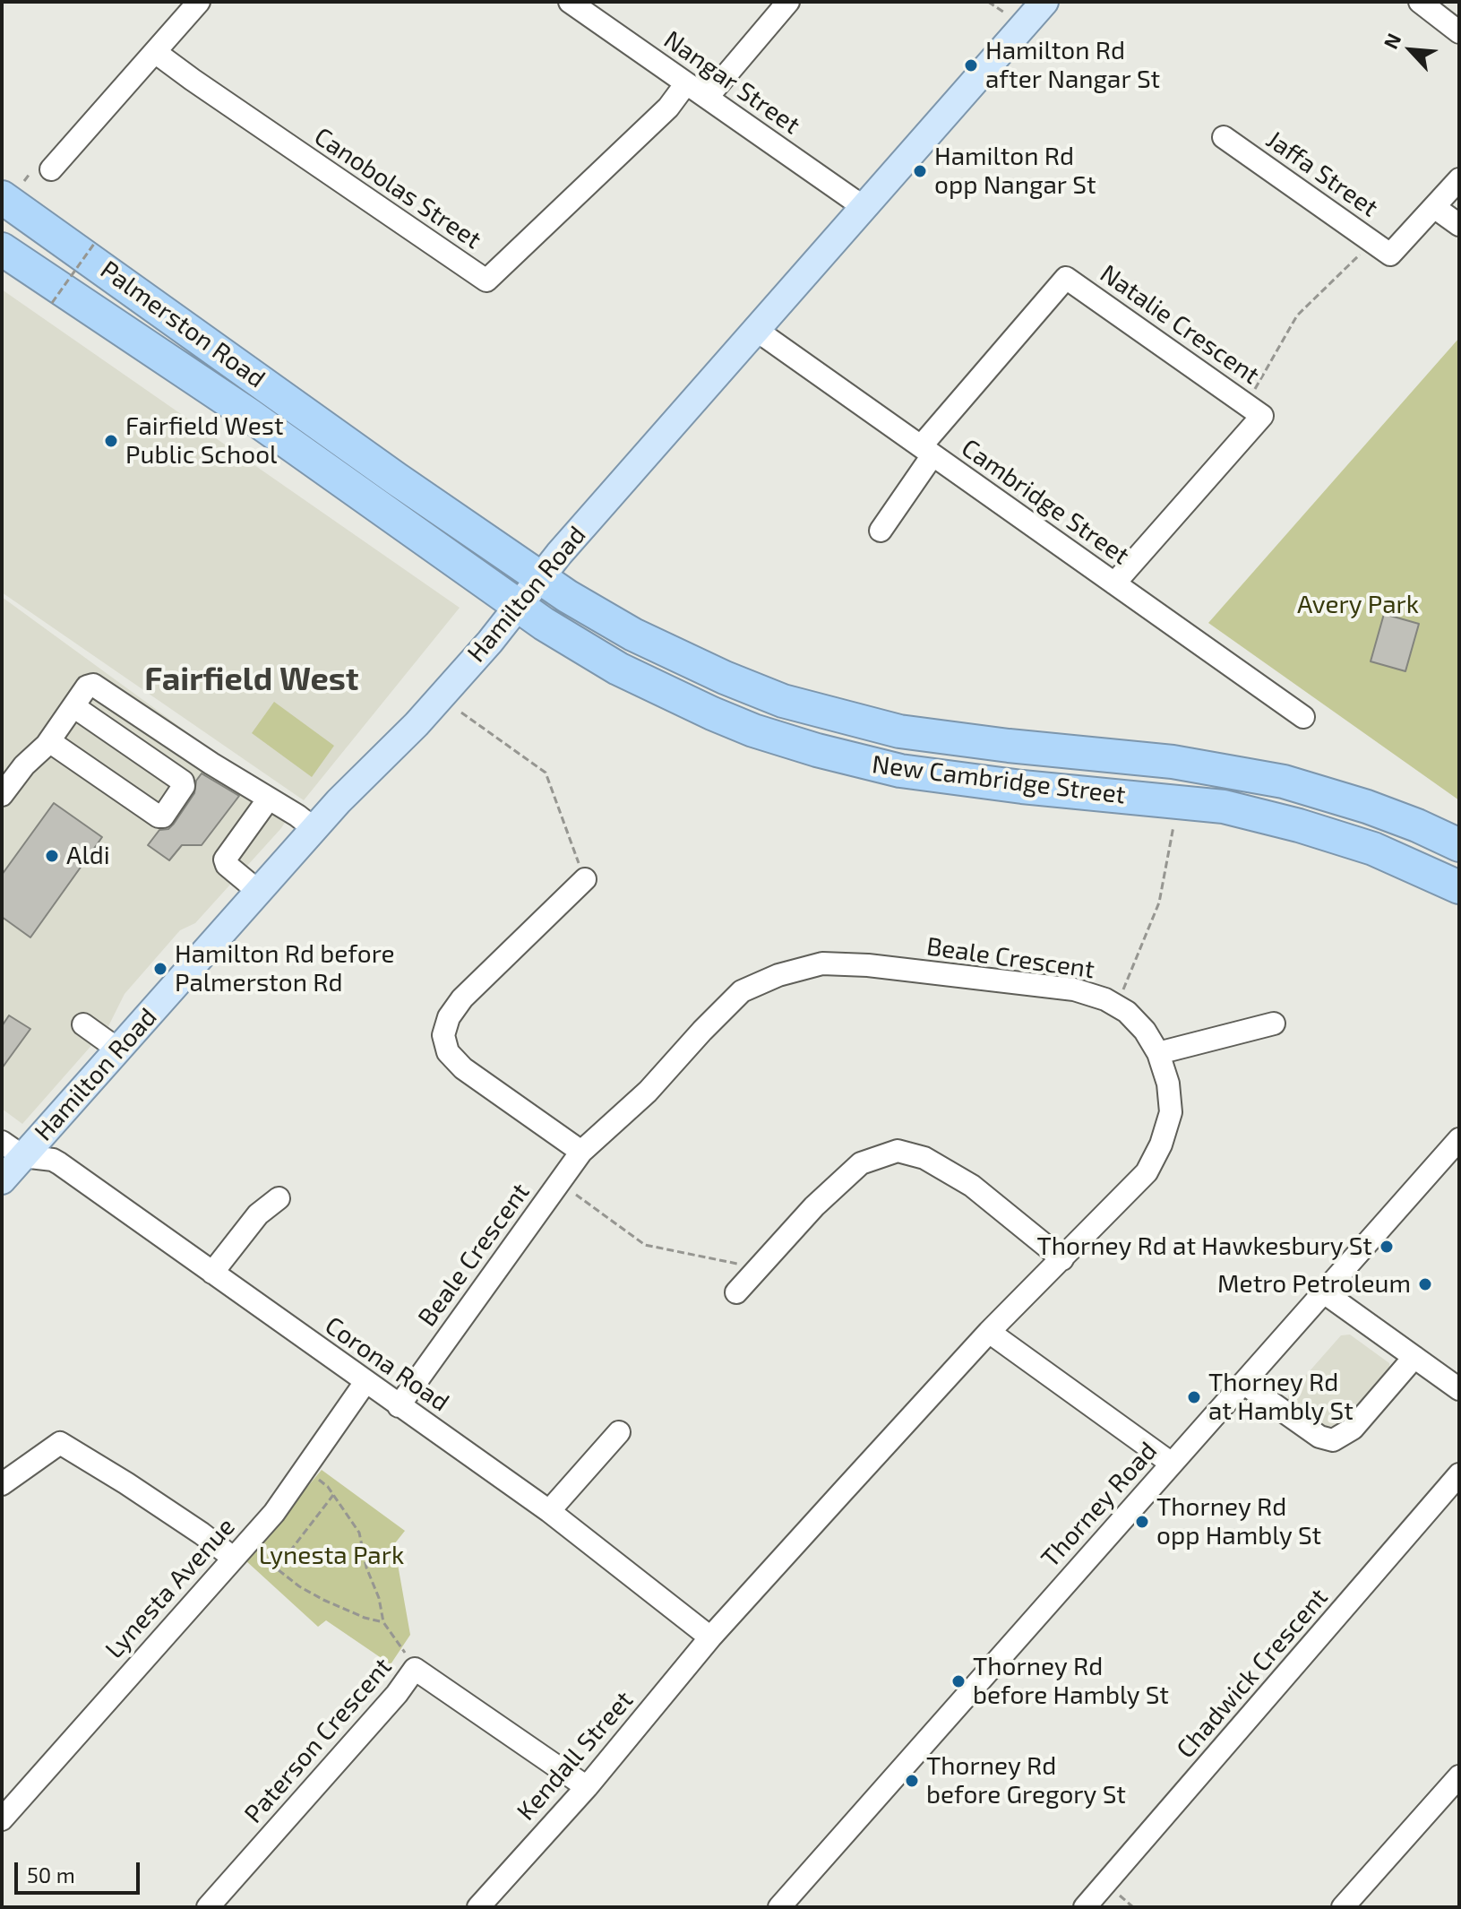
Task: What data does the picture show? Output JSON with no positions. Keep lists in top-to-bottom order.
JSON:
{
  "streets": {
    "highway": ["Palmerston Road", "New Cambridge Street"],
    "main road": ["Hamilton Road"],
    "street": [
      "Nangar Street",
      "Jaffa Street",
      "Canobolas Street",
      "Natalie Crescent",
      "Cambridge Street",
      "Beale Crescent",
      "Corona Road",
      "Thorney Road",
      "Lynesta Avenue",
      "Chadwick Crescent",
      "Paterson Crescent",
      "Kendall Street"
    ]
  },
  "crossings": [
    ["Nangar Street", "Canobolas Street"],
    ["Nangar Street", "Hamilton Road"],
    ["Palmerston Road", "Hamilton Road"],
    ["Palmerston Road", "New Cambridge Street"],
    ["Natalie Crescent", "Cambridge Street"],
    ["Cambridge Street", "Hamilton Road"],
    ["Hamilton Road", "New Cambridge Street"],
    ["Hamilton Road", "Corona Road"],
    ["Beale Crescent", "Corona Road"],
    ["Beale Crescent", "Kendall Street"],
    ["Corona Road", "Lynesta Avenue"],
    ["Corona Road", "Kendall Street"],
    ["Paterson Crescent", "Kendall Street"]
  ],
  "districts": ["Fairfield West"],
  "parks": ["Avery Park", "Lynesta Park"],
  "places": [
    "Hamilton Rd after Nangar St",
    "Hamilton Rd opp Nangar St",
    "Fairfield West Public School",
    "Aldi",
    "Hamilton Rd before Palmerston Rd",
    "Thorney Rd at Hawkesbury St",
    "Metro Petroleum",
    "Thorney Rd at Hambly St",
    "Thorney Rd opp Hambly St",
    "Thorney Rd before Hambly St",
    "Thorney Rd before Gregory St"
  ],
  "scale_bar": "50 m",
  "north": "top left"
}
